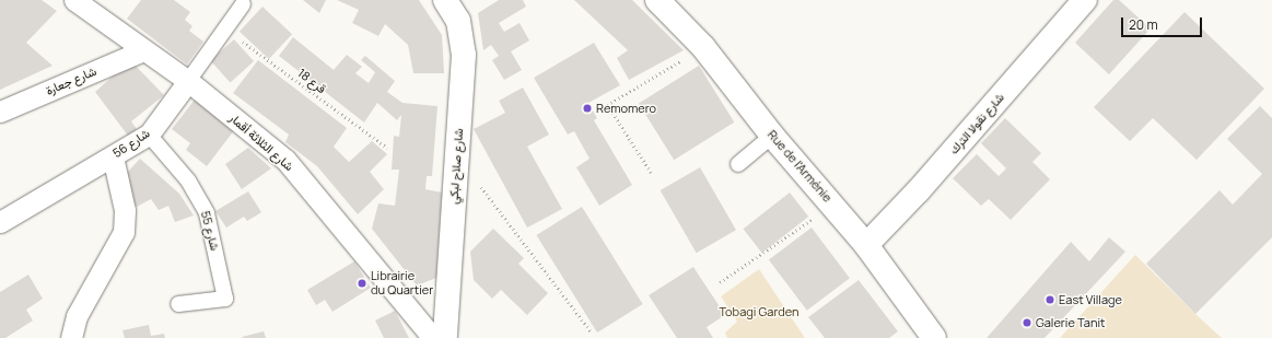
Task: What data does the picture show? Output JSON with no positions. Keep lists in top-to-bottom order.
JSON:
{
  "streets": {
    "street": [
      "شارع جعارة",
      "شارع نقولا الترك",
      "شارع الثلاثة أقمار",
      "شارع 56",
      "شارع صلاح لبكي",
      "Rue de l'Arménie",
      "شارع 55"
    ],
    "path": ["قرع 18"]
  },
  "crossings": [
    ["شارع جعارة", "شارع الثلاثة أقمار"],
    ["قرع 18", "شارع 56"],
    ["شارع نقولا الترك", "Rue de l'Arménie"],
    ["شارع الثلاثة أقمار", "شارع 56"],
    ["شارع 56", "شارع 55"]
  ],
  "parks": ["Tobagi Garden"],
  "places": [
    "Remomero",
    "Librairie du Quartier",
    "East Village",
    "Galerie Tanit"
  ],
  "scale_bar": "20 m"
}
